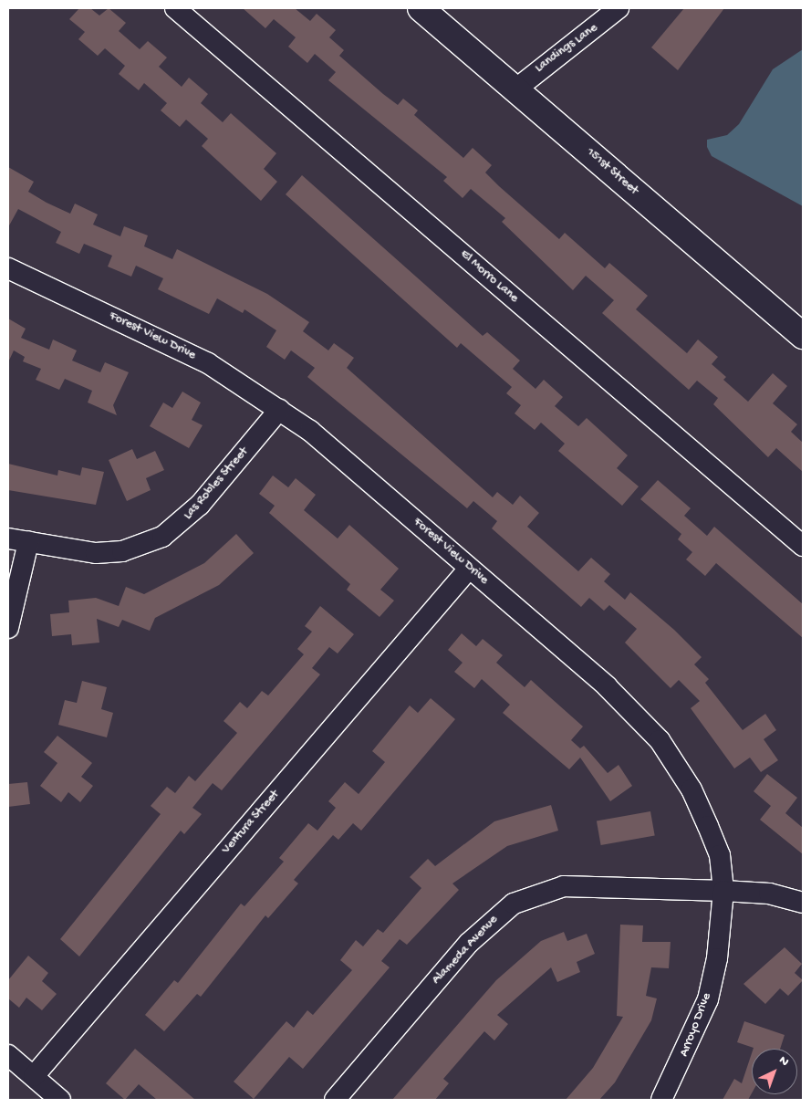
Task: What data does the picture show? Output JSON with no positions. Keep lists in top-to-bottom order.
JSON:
{
  "streets": {
    "street": [
      "Landings Lane",
      "151st Street",
      "El Morro Lane",
      "Forest View Drive",
      "Las Robles Street",
      "Ventura Street",
      "Alameda Avenue",
      "Arroyo Drive"
    ]
  },
  "crossings": [
    ["Landings Lane", "151st Street"],
    ["Forest View Drive", "Las Robles Street"],
    ["Forest View Drive", "Ventura Street"],
    ["Forest View Drive", "Alameda Avenue"],
    ["Forest View Drive", "Arroyo Drive"],
    ["Alameda Avenue", "Arroyo Drive"]
  ],
  "north": "top right"
}
